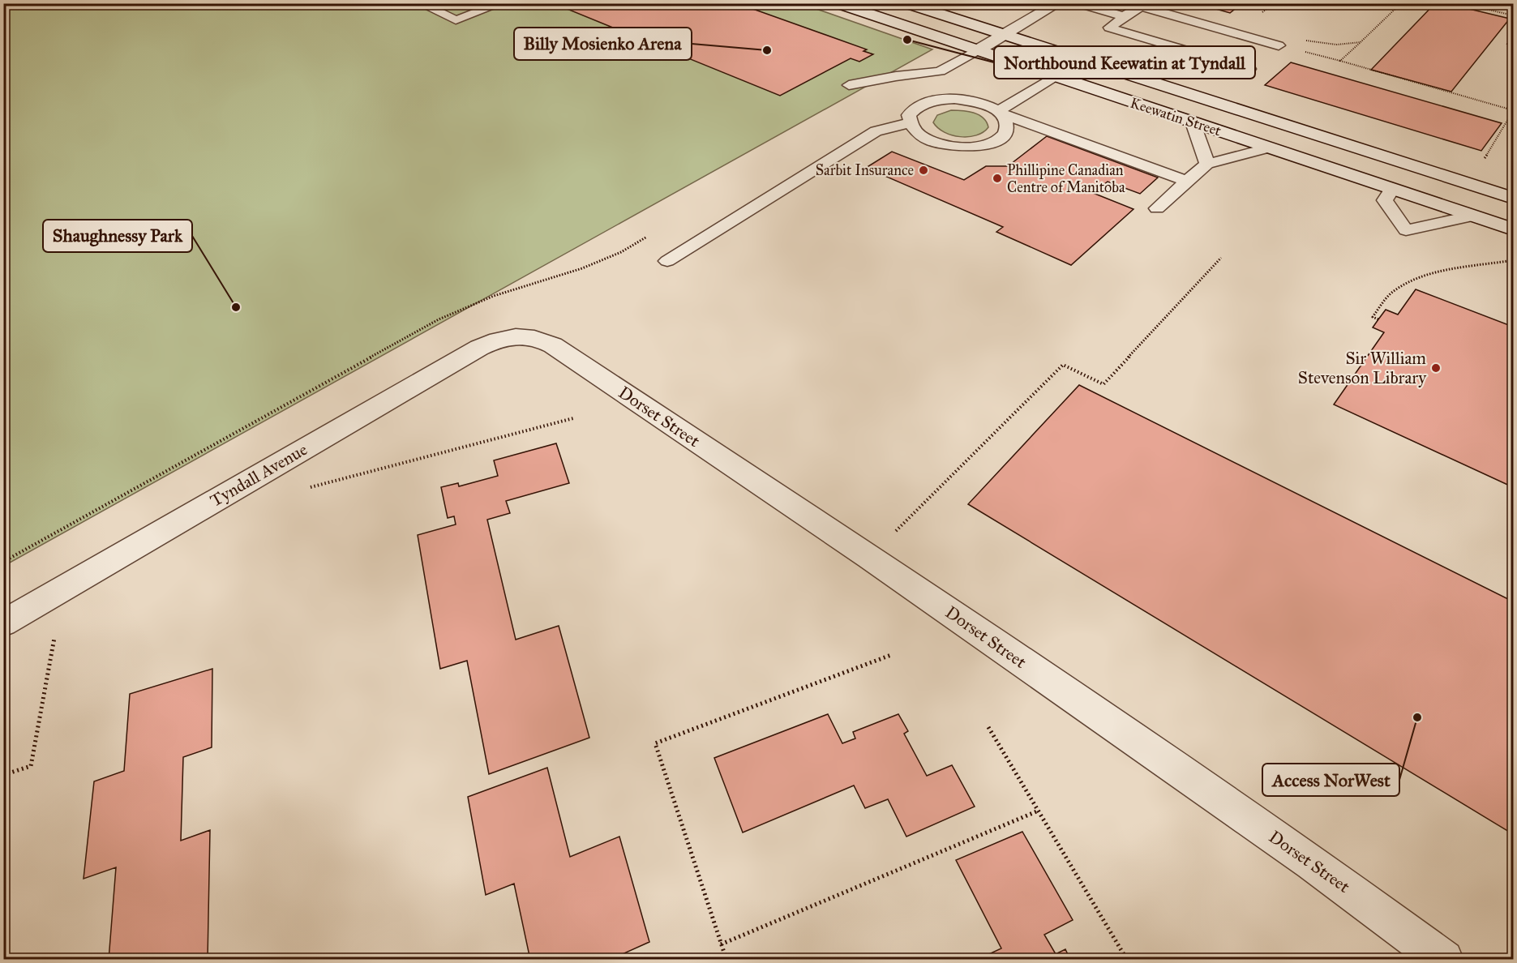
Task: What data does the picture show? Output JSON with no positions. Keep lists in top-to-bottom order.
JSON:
{
  "streets": {
    "main road": ["Keewatin Street", "Dorset Street", "Tyndall Avenue"]
  },
  "crossings": [
    ["Dorset Street", "Tyndall Avenue"]
  ],
  "places": [
    "Northbound Keewatin at Tyndall",
    "Billy Mosienko Arena",
    "Sarbit Insurance",
    "Phillipine Canadian Centre of Manitoba",
    "Shaughnessy Park",
    "Sir William Stevenson Library",
    "Access NorWest"
  ]
}
